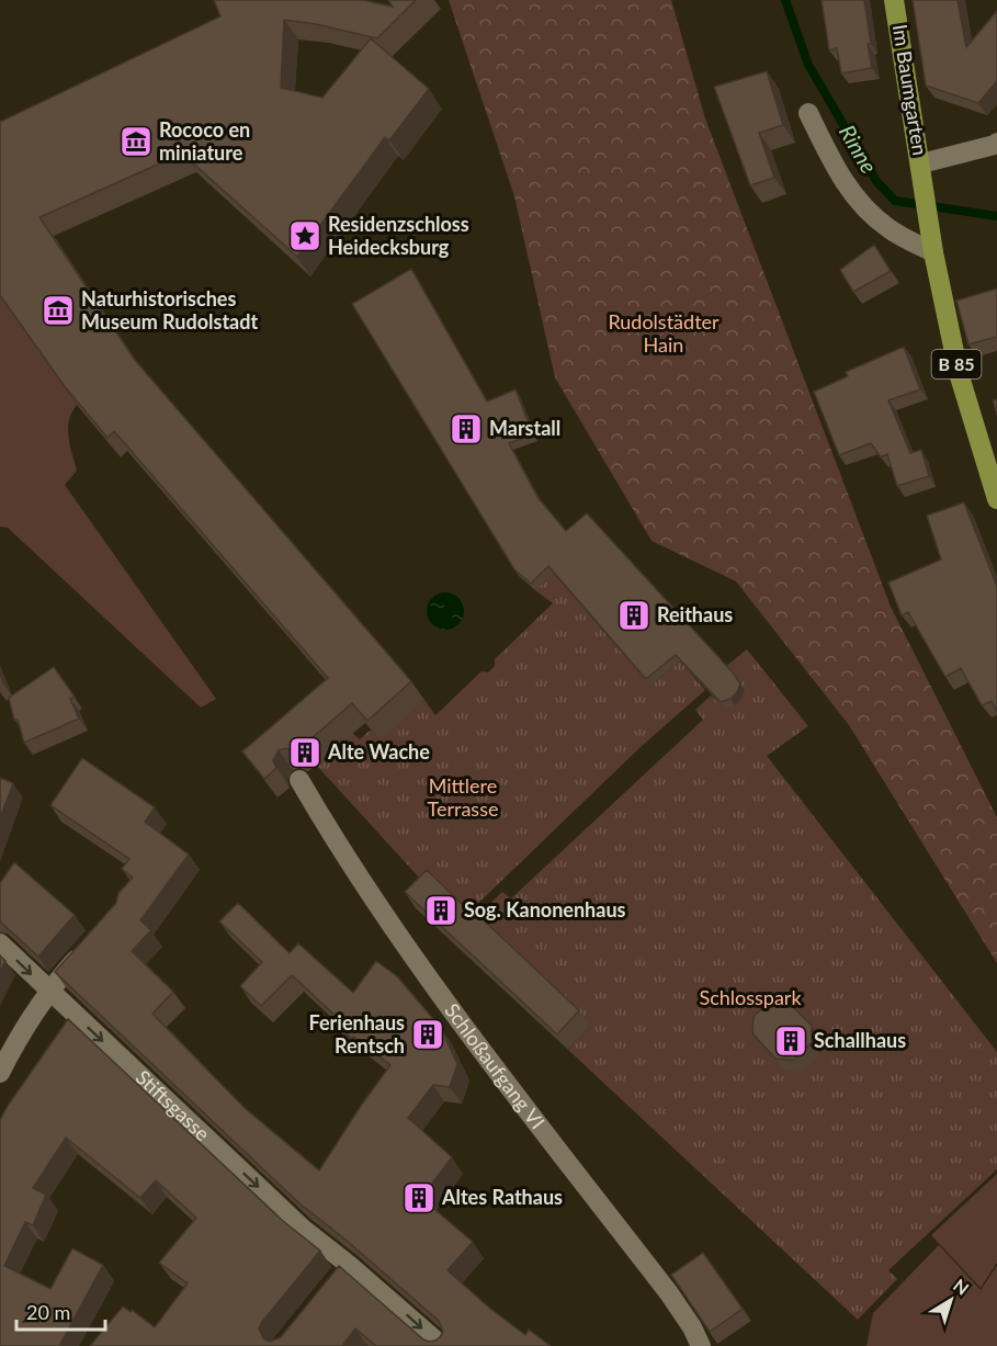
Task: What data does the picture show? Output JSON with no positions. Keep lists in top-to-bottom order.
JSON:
{
  "streets": {
    "main road": ["Im Baumgarten", "B 85"],
    "street": ["Schloßaufgang VI", "Stiftsgasse"]
  },
  "crossings": [
    ["Im Baumgarten", "B 85"]
  ],
  "one_way": ["Stiftsgasse"],
  "water": ["Rinne"],
  "parks": ["Rudolstädter Hain", "Mittlere Terrasse", "Schlosspark"],
  "places": {
    "museum": ["Rococo en miniature", "Naturhistorisches Museum Rudolstadt"],
    "place": ["Residenzschloss Heidecksburg"],
    "building": [
      "Marstall",
      "Reithaus",
      "Alte Wache",
      "Sog. Kanonenhaus",
      "Ferienhaus Rentsch",
      "Schallhaus",
      "Altes Rathaus"
    ]
  },
  "scale_bar": "20 m",
  "north": "top right"
}
